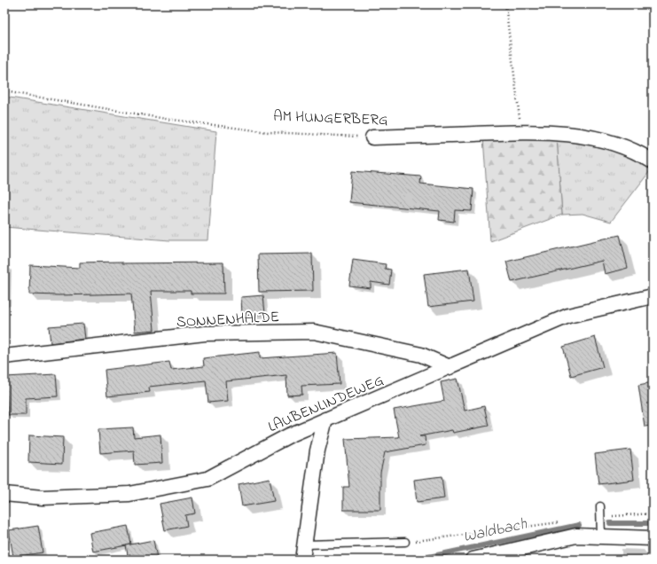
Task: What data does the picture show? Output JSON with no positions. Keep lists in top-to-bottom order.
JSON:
{
  "streets": {
    "street": ["AM HUNGERBERG", "SONNENHALDE", "LAUBENLINDEWEG"]
  },
  "crossings": [
    ["SONNENHALDE", "LAUBENLINDEWEG"]
  ],
  "water": ["Waldbach"]
}
